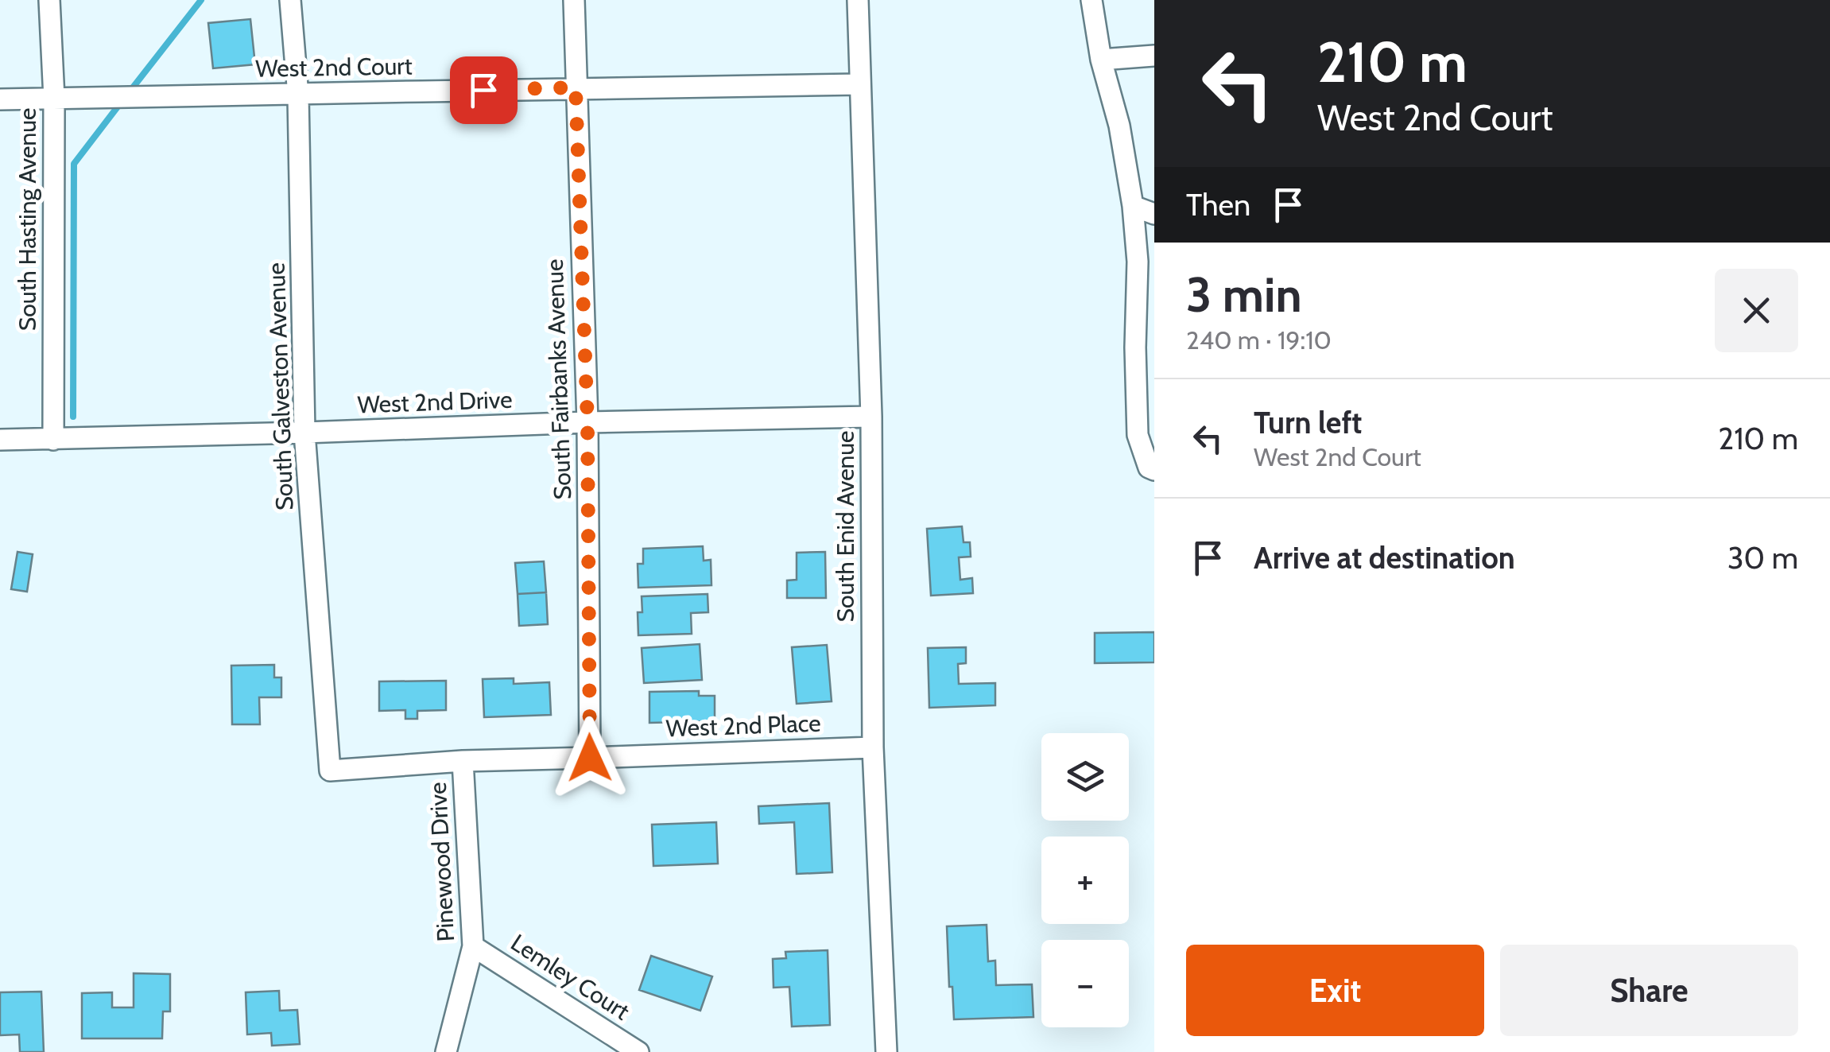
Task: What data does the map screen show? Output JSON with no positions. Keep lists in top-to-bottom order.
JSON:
{
  "streets": {
    "street": [
      "West 2nd Court",
      "South Hasting Avenue",
      "South Fairbanks Avenue",
      "South Galveston Avenue",
      "West 2nd Drive",
      "South Enid Avenue",
      "West 2nd Place",
      "Pinewood Drive",
      "Lemley Court"
    ]
  },
  "crossings": [
    ["West 2nd Court", "South Hasting Avenue"],
    ["West 2nd Court", "South Fairbanks Avenue"],
    ["West 2nd Court", "South Galveston Avenue"],
    ["West 2nd Court", "South Enid Avenue"],
    ["South Hasting Avenue", "West 2nd Drive"],
    ["South Fairbanks Avenue", "West 2nd Drive"],
    ["South Fairbanks Avenue", "West 2nd Place"],
    ["South Galveston Avenue", "West 2nd Drive"],
    ["South Galveston Avenue", "West 2nd Place"],
    ["West 2nd Drive", "South Enid Avenue"],
    ["South Enid Avenue", "West 2nd Place"],
    ["West 2nd Place", "Pinewood Drive"],
    ["Pinewood Drive", "Lemley Court"]
  ],
  "page": {
    "turn": ["210 m", "West 2nd Court"],
    "then": "Then",
    "heading": ["3 min", "240 m · 19:10"],
    "list": [
      {
        "name": "Turn left",
        "note": "West 2nd Court",
        "value": "210 m"
      },
      {
        "name": "Arrive at destination",
        "value": "30 m"
      }
    ],
    "map_buttons": ["+", "−"],
    "buttons": ["Exit", "Share"]
  }
}
